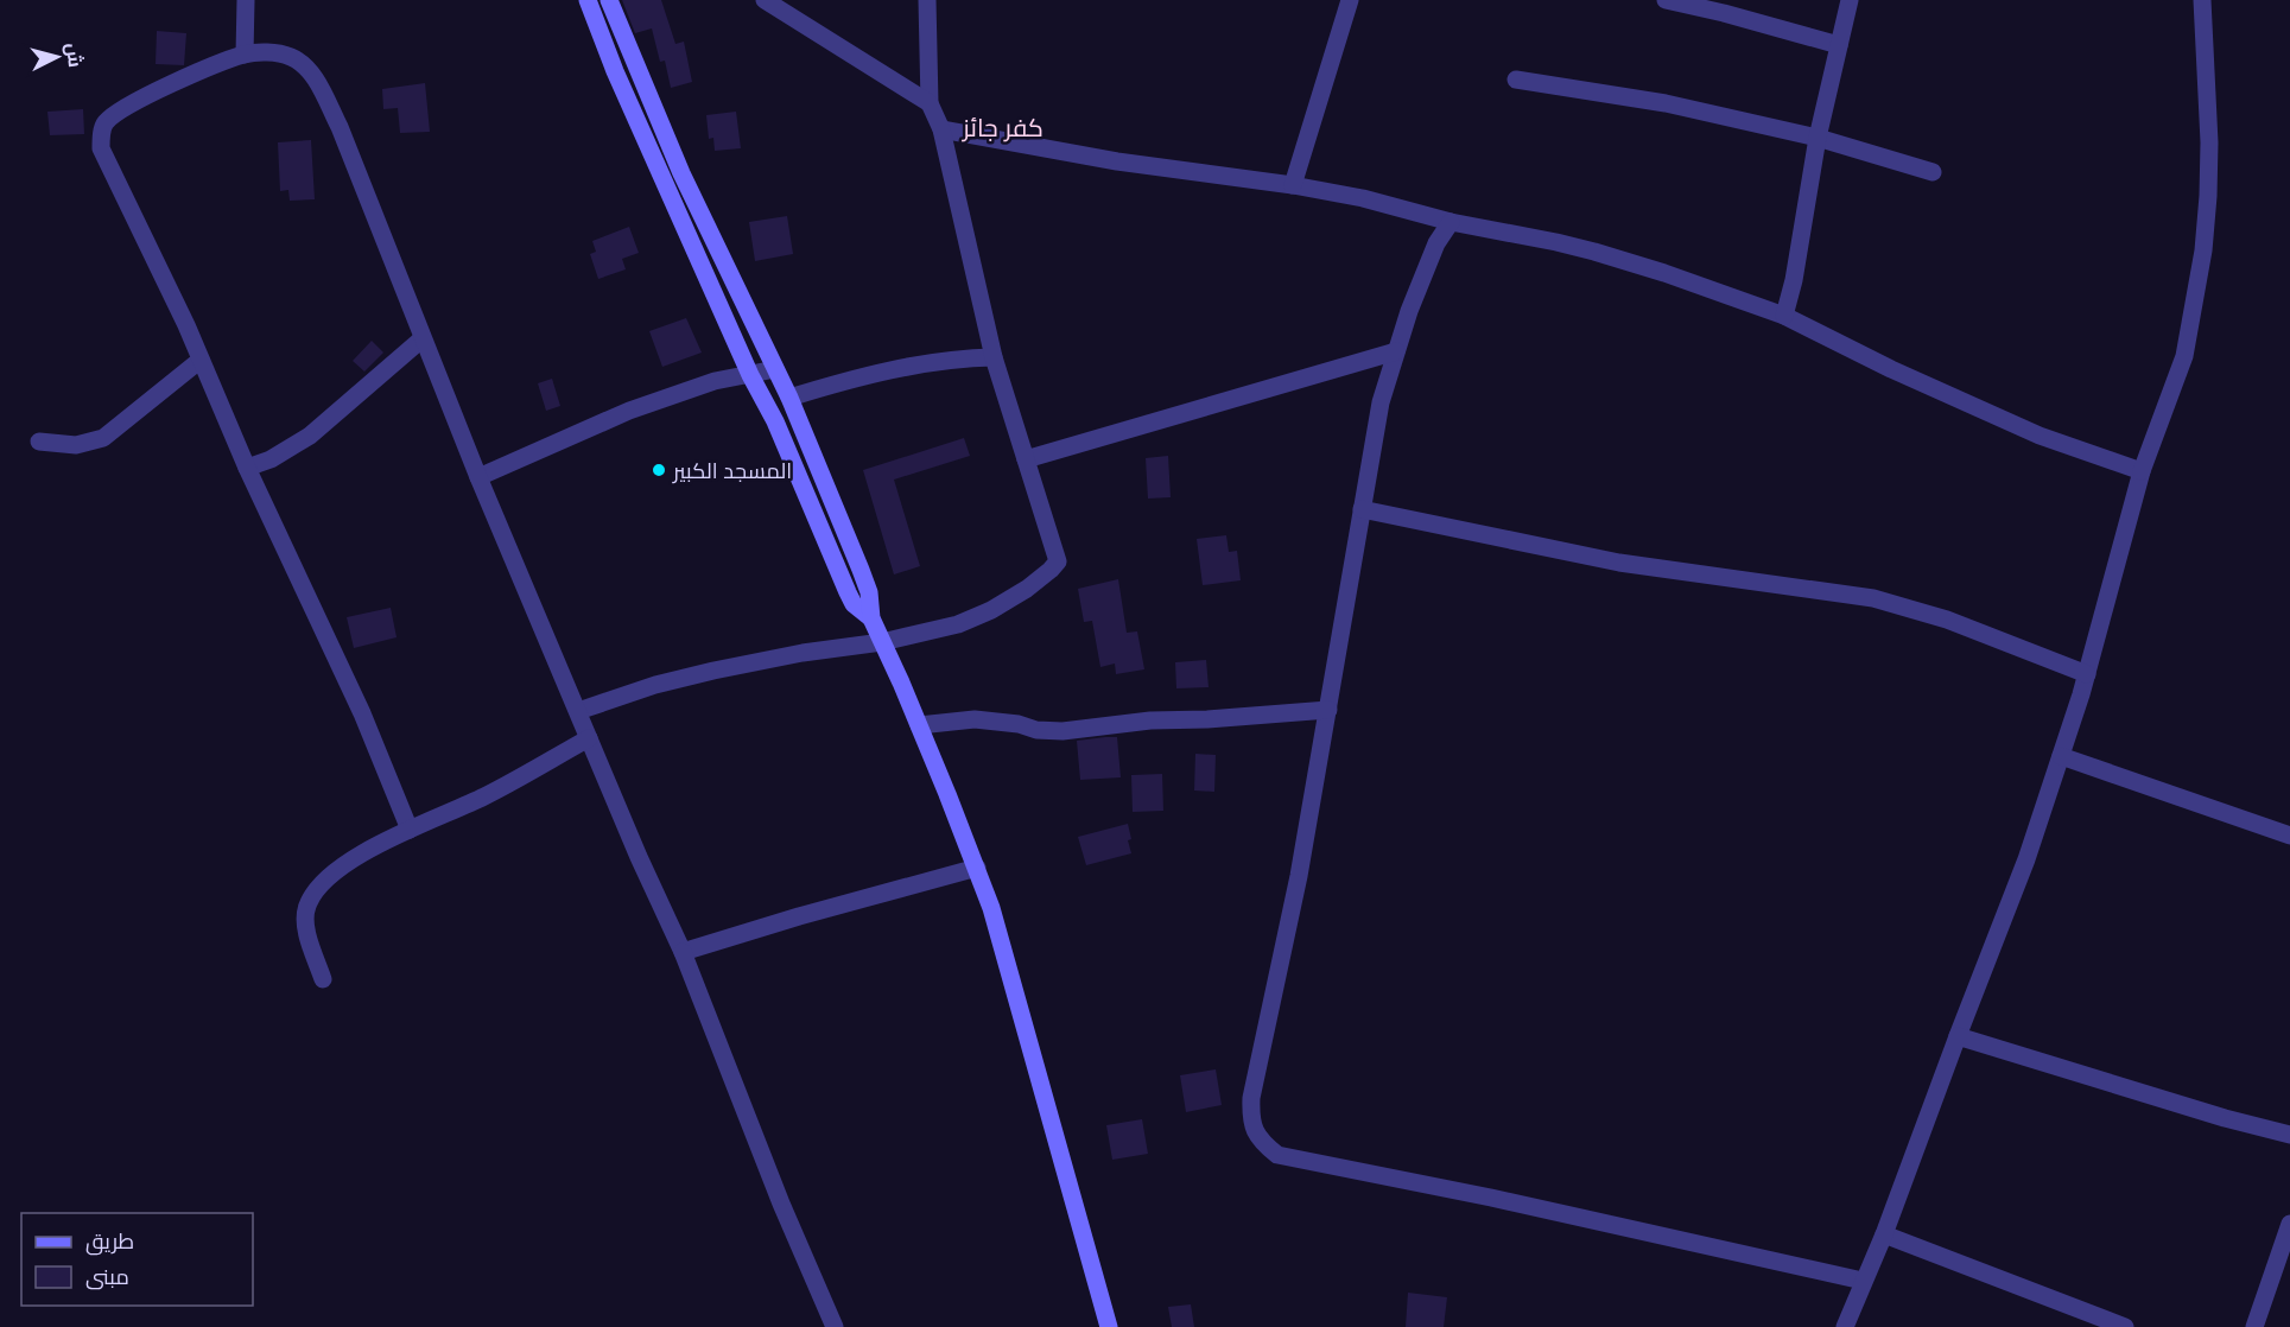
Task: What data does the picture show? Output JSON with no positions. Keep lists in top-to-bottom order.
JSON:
{
  "districts": ["كفر جائز"],
  "places": ["المسجد الكبير"],
  "legend": ["طريق", "مبنى"],
  "north": "right"
}
